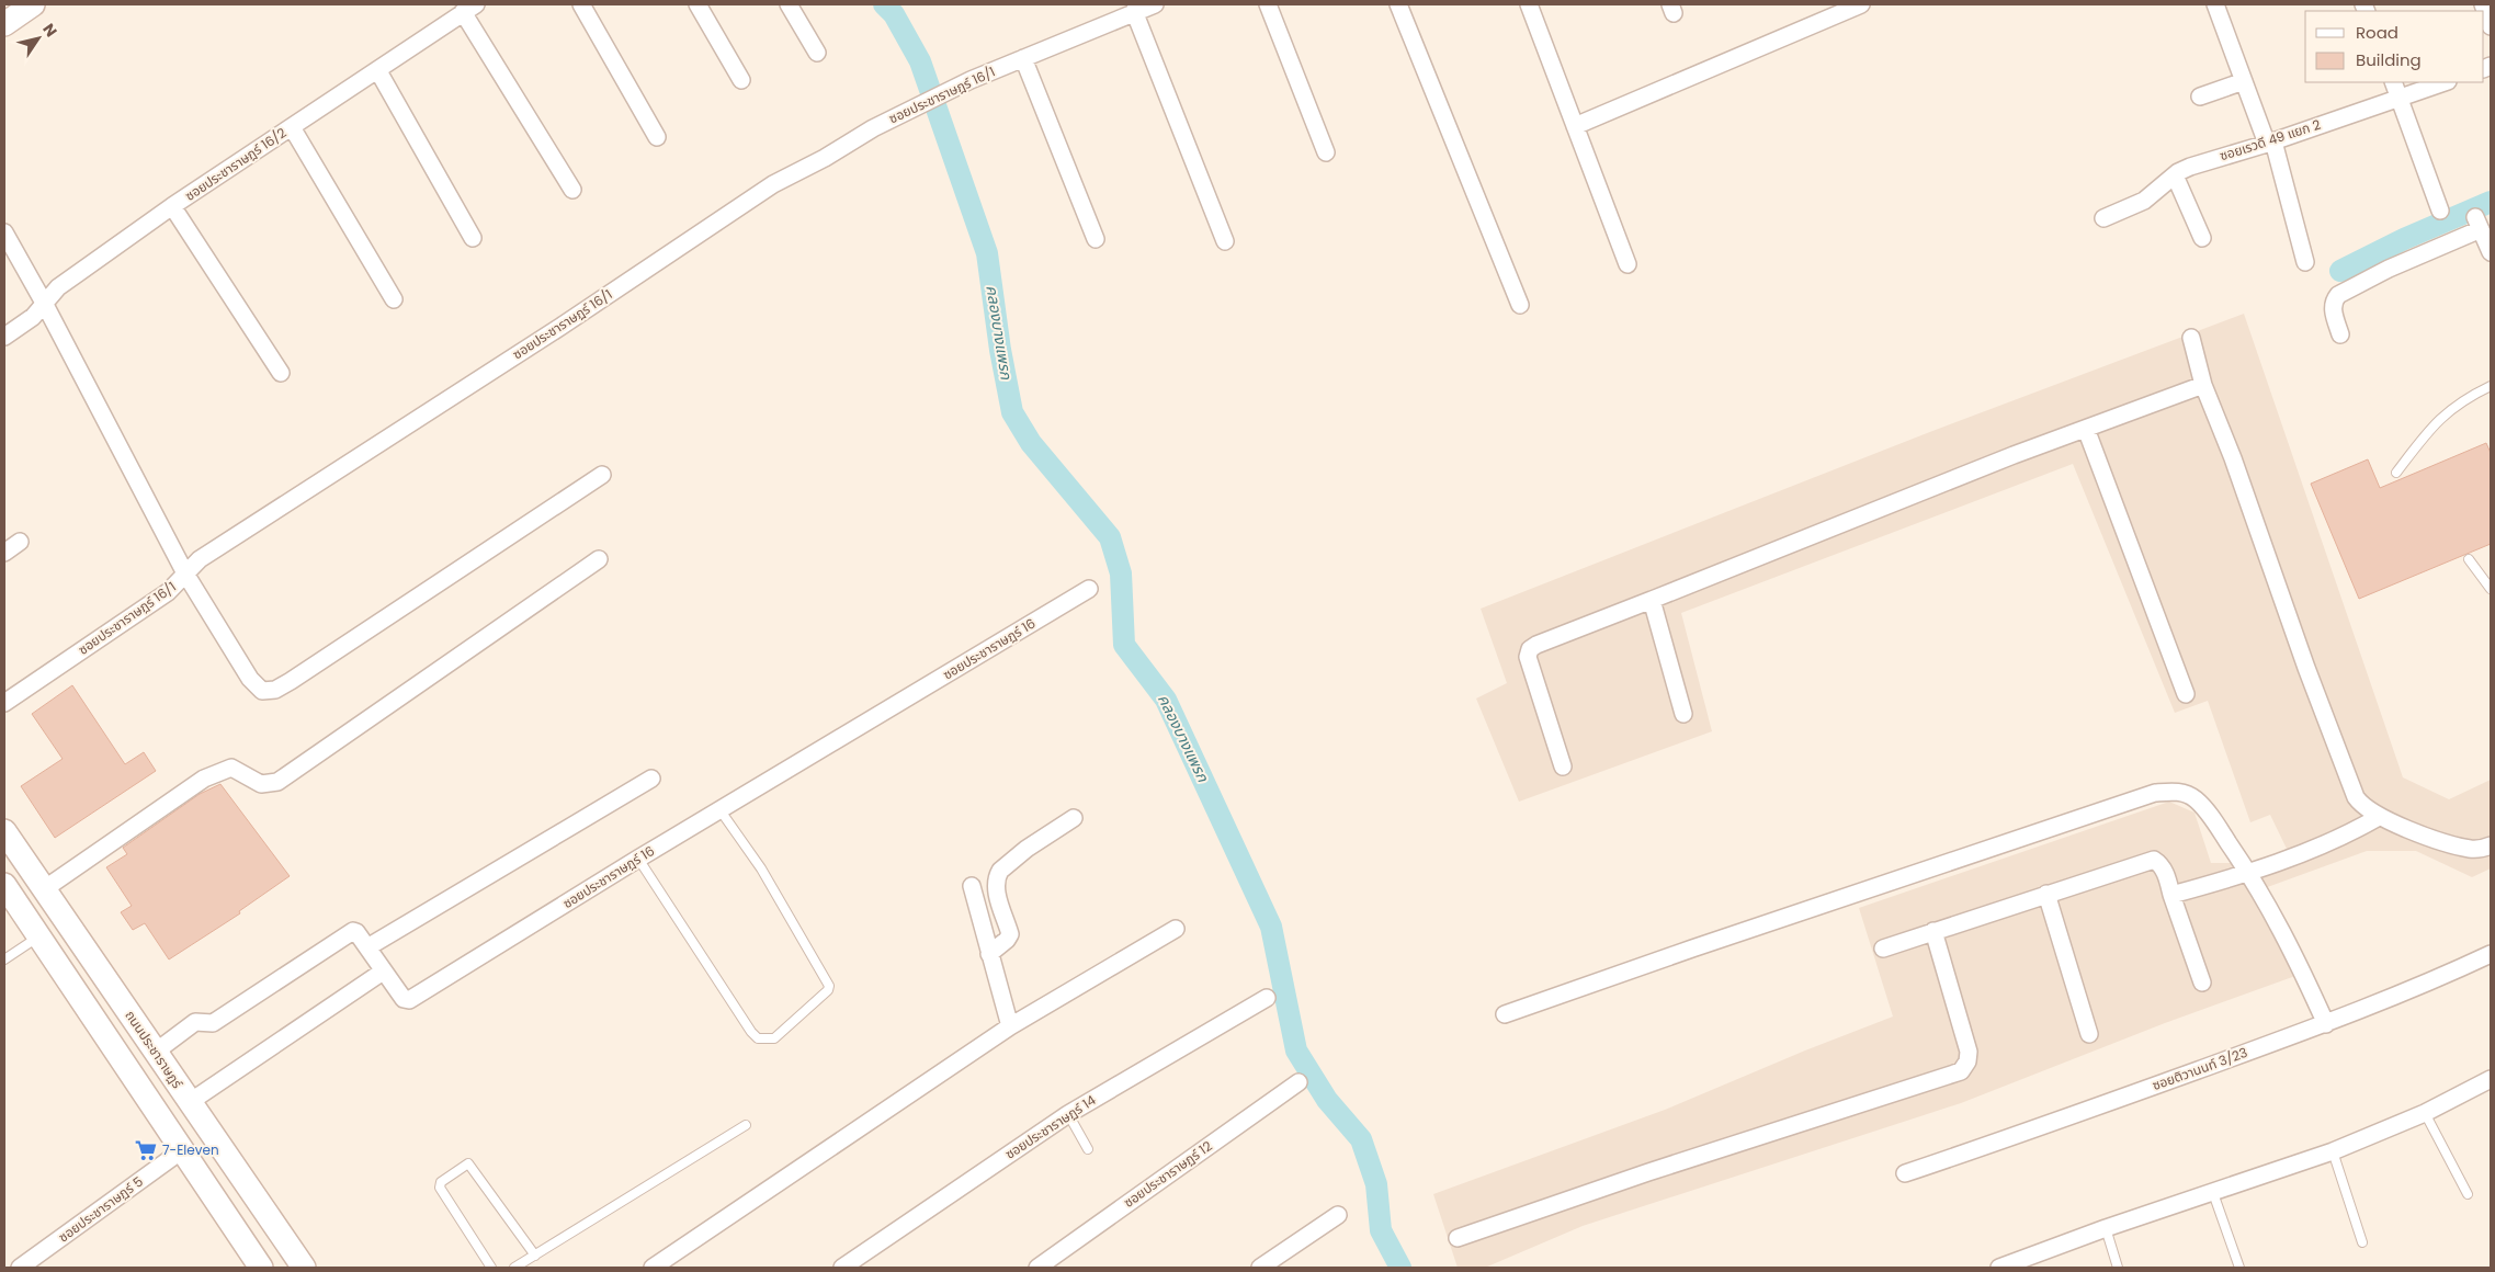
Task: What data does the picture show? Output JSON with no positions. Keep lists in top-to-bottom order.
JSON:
{
  "streets": {
    "main road": ["ถนนประชาราษฎร์"],
    "street": [
      "ซอยประชาราษฎร์ 16/1",
      "ซอยเรวดี 49 แยก 2",
      "ซอยประชาราษฎร์ 16/2",
      "ซอยประชาราษฎร์ 16",
      "ซอยติวานนท์ 3/23",
      "ซอยประชาราษฏร์ 14",
      "ซอยประชาราษฏร์ 12",
      "ซอยประชาราษฏร์ 5"
    ]
  },
  "crossings": [
    ["ซอยประชาราษฎร์ 16", "ถนนประชาราษฎร์"]
  ],
  "water": ["คลองบางแพรก"],
  "places": {
    "supermarket": ["7-Eleven"]
  },
  "legend": ["Road", "Building"],
  "north": "top right"
}
